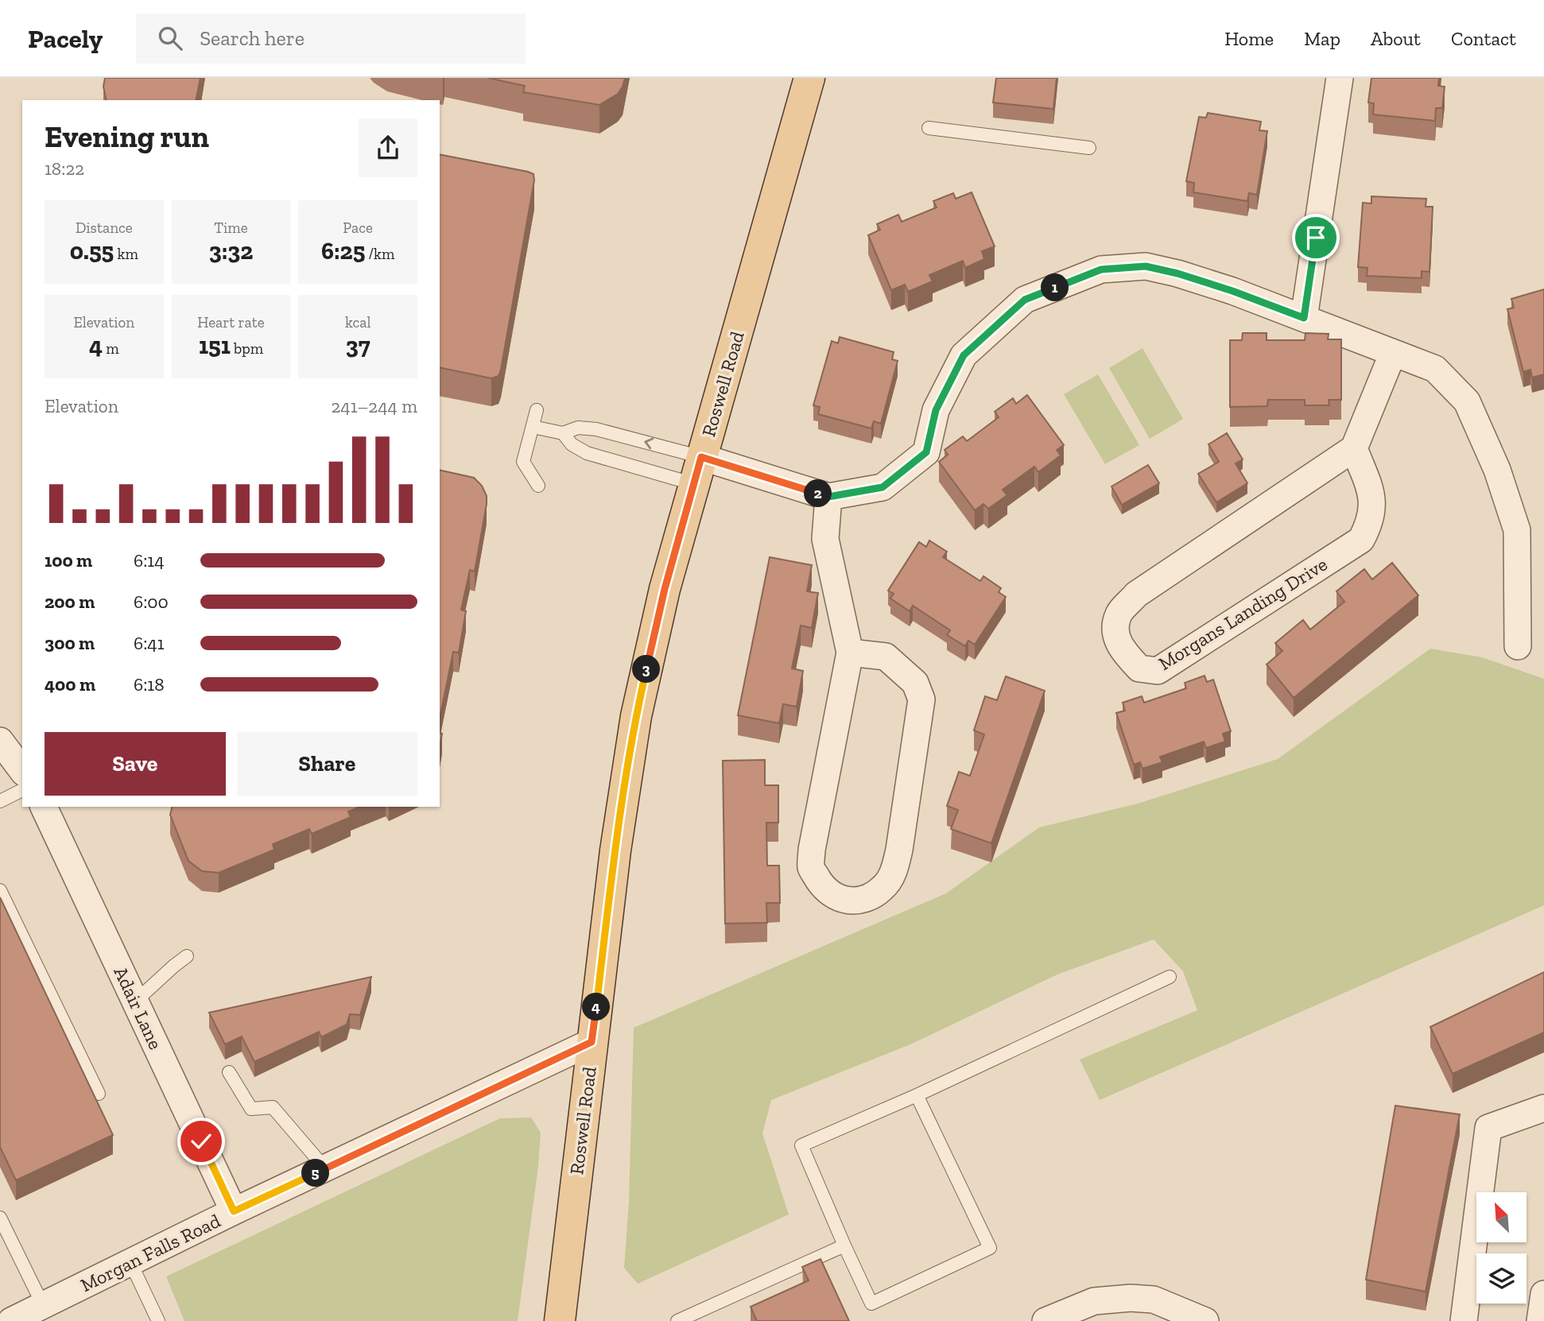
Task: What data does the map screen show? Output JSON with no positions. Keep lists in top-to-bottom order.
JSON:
{
  "streets": {
    "main road": ["Roswell Road"],
    "street": ["Morgans Landing Drive", "Adair Lane", "Morgan Falls Road"]
  },
  "crossings": [
    ["Roswell Road", "Morgan Falls Road"],
    ["Adair Lane", "Morgan Falls Road"]
  ],
  "north": "top left",
  "page": {
    "header": "Pacely",
    "search": "Search here",
    "nav": [
      "Home",
      "Map",
      "About",
      "Contact"
    ],
    "heading": ["Evening run", "18:22"],
    "stats": [
      ["Distance", "0.55 km"],
      ["Time", "3:32"],
      ["Pace", "6:25 /km"],
      ["Elevation", "4 m"],
      ["Heart rate", "151 bpm"],
      ["kcal", "37"]
    ],
    "pins": [
      "1",
      "2",
      "3",
      "4",
      "5"
    ],
    "chart": ["Elevation", "241–244 m"],
    "list": [
      {
        "name": "100 m",
        "note": "6:14"
      },
      {
        "name": "200 m",
        "note": "6:00"
      },
      {
        "name": "300 m",
        "note": "6:41"
      },
      {
        "name": "400 m",
        "note": "6:18"
      }
    ],
    "buttons": ["Save", "Share"]
  }
}
